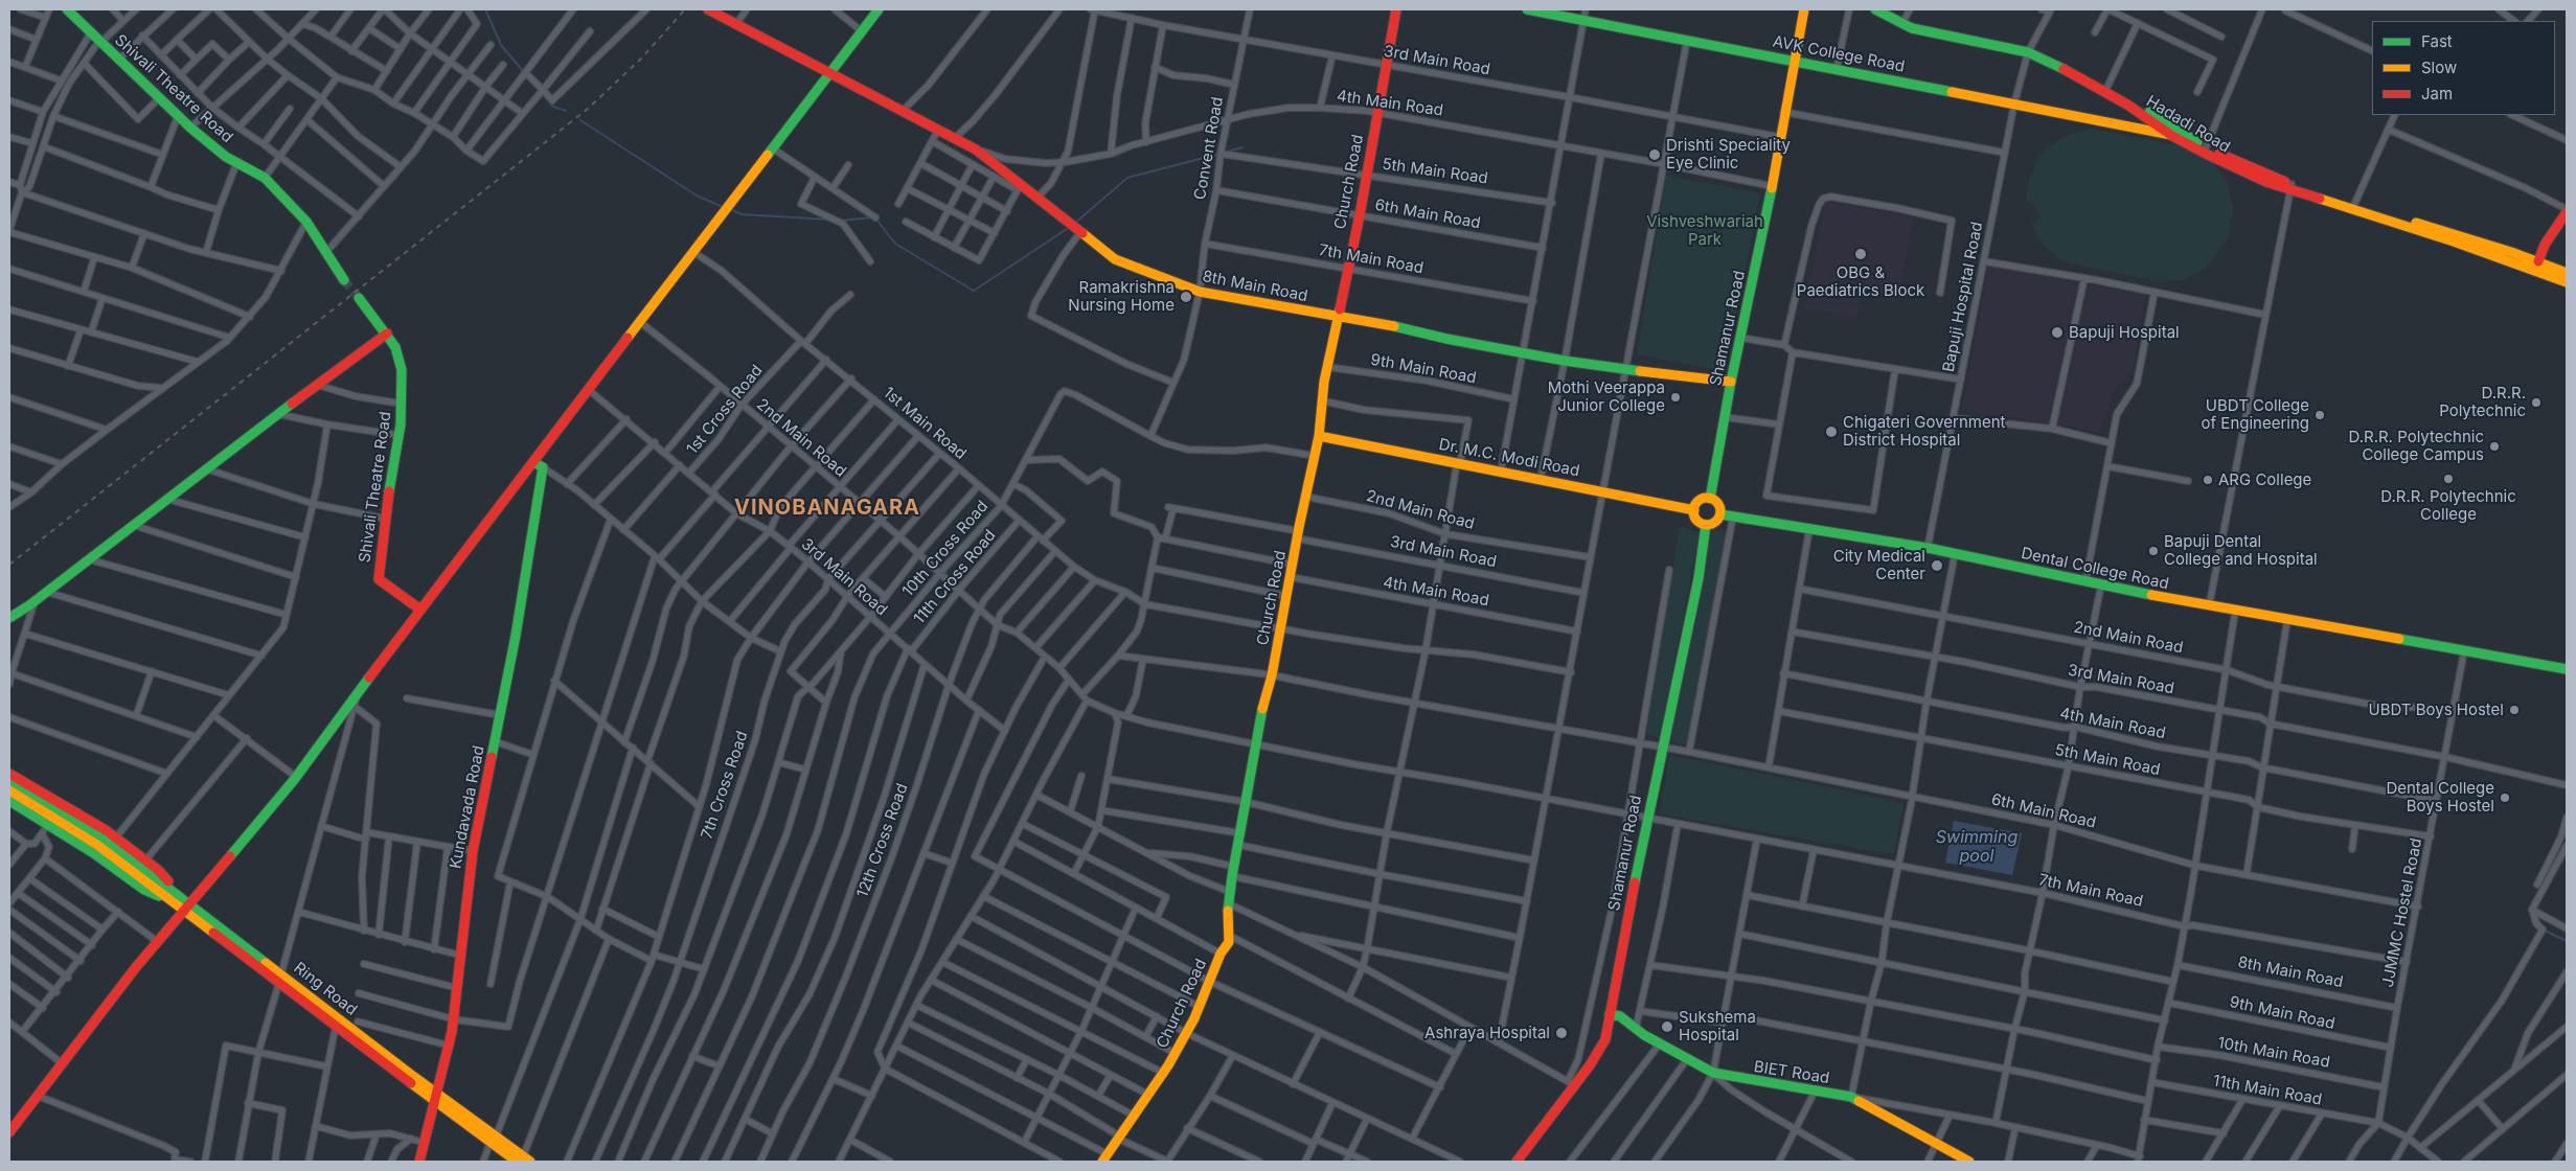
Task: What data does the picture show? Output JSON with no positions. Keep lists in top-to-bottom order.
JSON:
{
  "streets": {
    "main road": [
      "AVK College Road",
      "Shivali Theatre Road",
      "Hadadi Road",
      "Church Road",
      "8th Main Road",
      "Shamanur Road",
      "Dr. M.C. Modi Road",
      "Dental College Road",
      "Kundavada Road",
      "Ring Road",
      "BIET Road"
    ],
    "street": [
      "3rd Main Road",
      "4th Main Road",
      "Convent Road",
      "5th Main Road",
      "6th Main Road",
      "7th Main Road",
      "Bapuji Hospital Road",
      "9th Main Road",
      "1st Cross Road",
      "1st Main Road",
      "2nd Main Road",
      "10th Cross Road",
      "11th Cross Road",
      "7th Cross Road",
      "12th Cross Road",
      "JJMMC Hostel Road",
      "10th Main Road",
      "11th Main Road"
    ]
  },
  "crossings": [
    ["AVK College Road", "Hadadi Road"],
    ["AVK College Road", "Bapuji Hospital Road"],
    ["AVK College Road", "Shamanur Road"],
    ["3rd Main Road", "Convent Road"],
    ["3rd Main Road", "Church Road"],
    ["3rd Main Road", "Shamanur Road"],
    ["3rd Main Road", "1st Cross Road"],
    ["3rd Main Road", "10th Cross Road"],
    ["3rd Main Road", "11th Cross Road"],
    ["3rd Main Road", "7th Cross Road"],
    ["3rd Main Road", "12th Cross Road"],
    ["3rd Main Road", "JJMMC Hostel Road"],
    ["4th Main Road", "Convent Road"],
    ["4th Main Road", "Church Road"],
    ["4th Main Road", "8th Main Road"],
    ["4th Main Road", "Shamanur Road"],
    ["4th Main Road", "JJMMC Hostel Road"],
    ["Hadadi Road", "Bapuji Hospital Road"],
    ["Convent Road", "5th Main Road"],
    ["Convent Road", "6th Main Road"],
    ["Convent Road", "7th Main Road"],
    ["Convent Road", "8th Main Road"],
    ["Convent Road", "10th Cross Road"],
    ["5th Main Road", "Church Road"],
    ["5th Main Road", "JJMMC Hostel Road"],
    ["Church Road", "6th Main Road"],
    ["Church Road", "7th Main Road"],
    ["Church Road", "8th Main Road"],
    ["Church Road", "9th Main Road"],
    ["Church Road", "2nd Main Road"],
    ["Church Road", "Dr. M.C. Modi Road"],
    ["6th Main Road", "Shamanur Road"],
    ["6th Main Road", "JJMMC Hostel Road"],
    ["7th Main Road", "Shamanur Road"],
    ["7th Main Road", "2nd Main Road"],
    ["7th Main Road", "JJMMC Hostel Road"],
    ["8th Main Road", "Shamanur Road"],
    ["8th Main Road", "JJMMC Hostel Road"],
    ["Bapuji Hospital Road", "Dental College Road"],
    ["Shamanur Road", "Dr. M.C. Modi Road"],
    ["Shamanur Road", "Dental College Road"],
    ["Shamanur Road", "BIET Road"],
    ["9th Main Road", "JJMMC Hostel Road"],
    ["1st Cross Road", "1st Main Road"],
    ["1st Cross Road", "2nd Main Road"],
    ["1st Main Road", "10th Cross Road"],
    ["1st Main Road", "11th Cross Road"],
    ["1st Main Road", "7th Cross Road"],
    ["1st Main Road", "12th Cross Road"],
    ["2nd Main Road", "10th Cross Road"],
    ["2nd Main Road", "11th Cross Road"],
    ["2nd Main Road", "7th Cross Road"],
    ["2nd Main Road", "12th Cross Road"],
    ["2nd Main Road", "JJMMC Hostel Road"],
    ["Dr. M.C. Modi Road", "Dental College Road"],
    ["10th Cross Road", "12th Cross Road"],
    ["Dental College Road", "JJMMC Hostel Road"],
    ["Kundavada Road", "Ring Road"],
    ["JJMMC Hostel Road", "10th Main Road"],
    ["JJMMC Hostel Road", "11th Main Road"]
  ],
  "districts": ["VINOBANAGARA"],
  "water": ["Swimming pool"],
  "parks": ["Vishveshwariah Park"],
  "places": [
    "Drishti Speciality Eye Clinic",
    "OBG & Paediatrics Block",
    "Ramakrishna Nursing Home",
    "Bapuji Hospital",
    "Mothi Veerappa Junior College",
    "D.R.R. Polytechnic",
    "UBDT College of Engineering",
    "Chigateri Government District Hospital",
    "D.R.R. Polytechnic College Campus",
    "D.R.R. Polytechnic College",
    "ARG College",
    "Bapuji Dental College and Hospital",
    "City Medical Center",
    "UBDT Boys Hostel",
    "Dental College Boys Hostel",
    "Sukshema Hospital",
    "Ashraya Hospital"
  ],
  "legend": ["Fast", "Slow", "Jam"]
}
